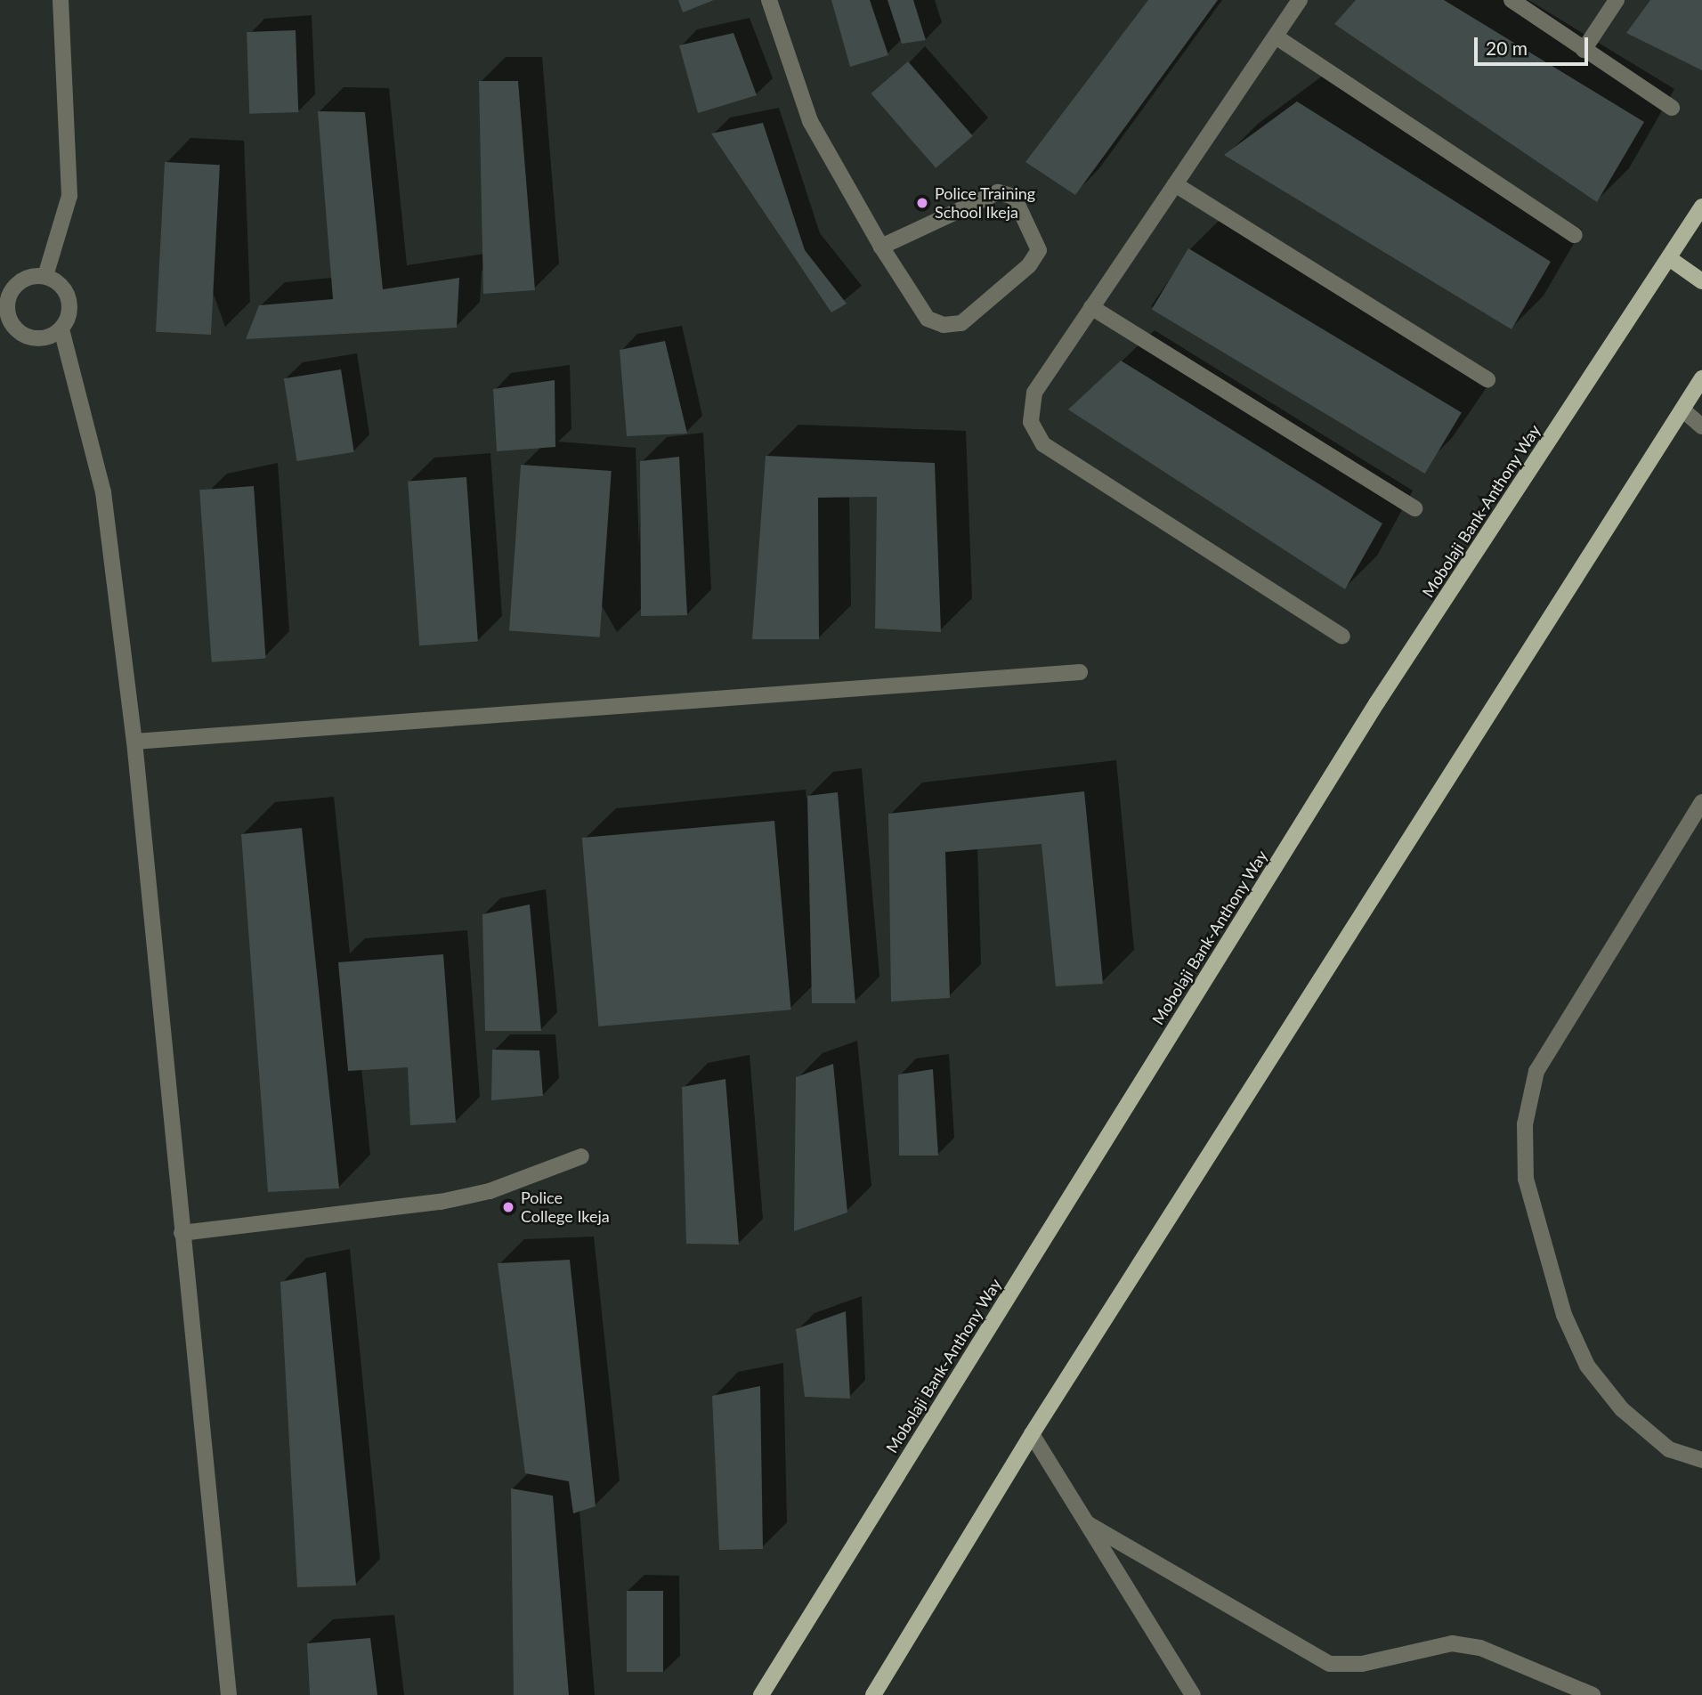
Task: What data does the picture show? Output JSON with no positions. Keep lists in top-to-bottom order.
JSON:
{
  "streets": {
    "main road": ["Mobolaji Bank-Anthony Way"]
  },
  "places": ["Police Training School Ikeja", "Police College Ikeja"],
  "scale_bar": "20 m"
}
